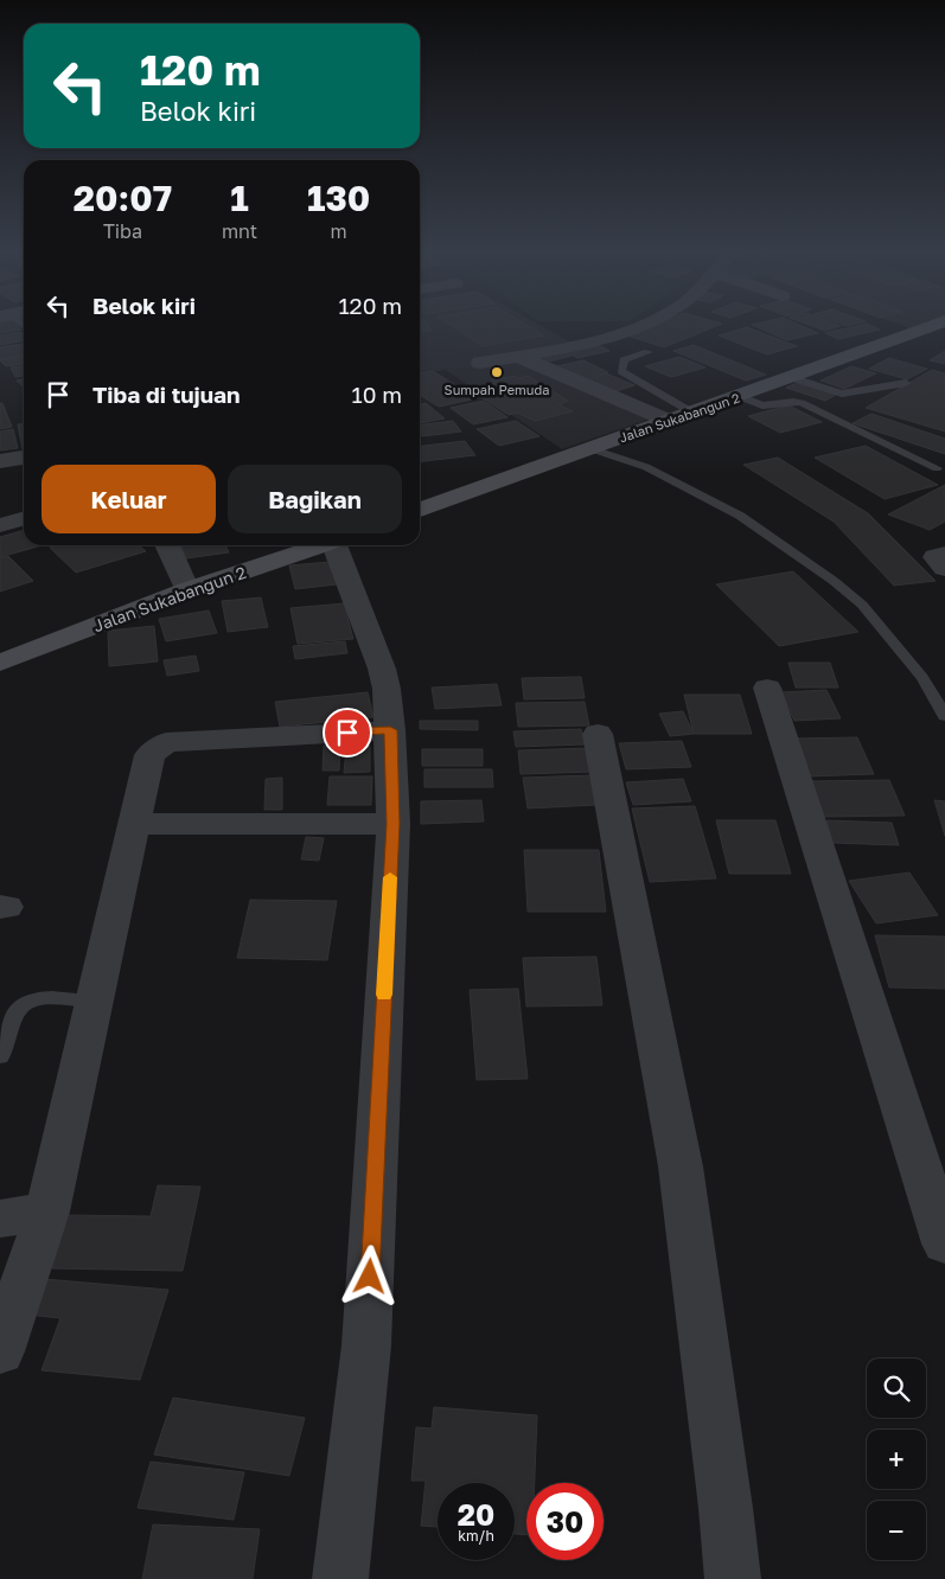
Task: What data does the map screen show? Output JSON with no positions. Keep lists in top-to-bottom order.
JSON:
{
  "streets": {
    "street": ["Jalan Sukabangun 2"]
  },
  "places": ["Sumpah Pemuda"],
  "page": {
    "turn": ["120 m", "Belok kiri"],
    "eta": [
      "20:07",
      "Tiba",
      "1",
      "mnt",
      "130",
      "m"
    ],
    "list": [
      {
        "name": "Belok kiri",
        "value": "120 m"
      },
      {
        "name": "Tiba di tujuan",
        "value": "10 m"
      }
    ],
    "buttons": ["Keluar", "Bagikan"],
    "map_buttons": ["+", "−"],
    "speed": "20 km/h",
    "limit": "30"
  }
}
